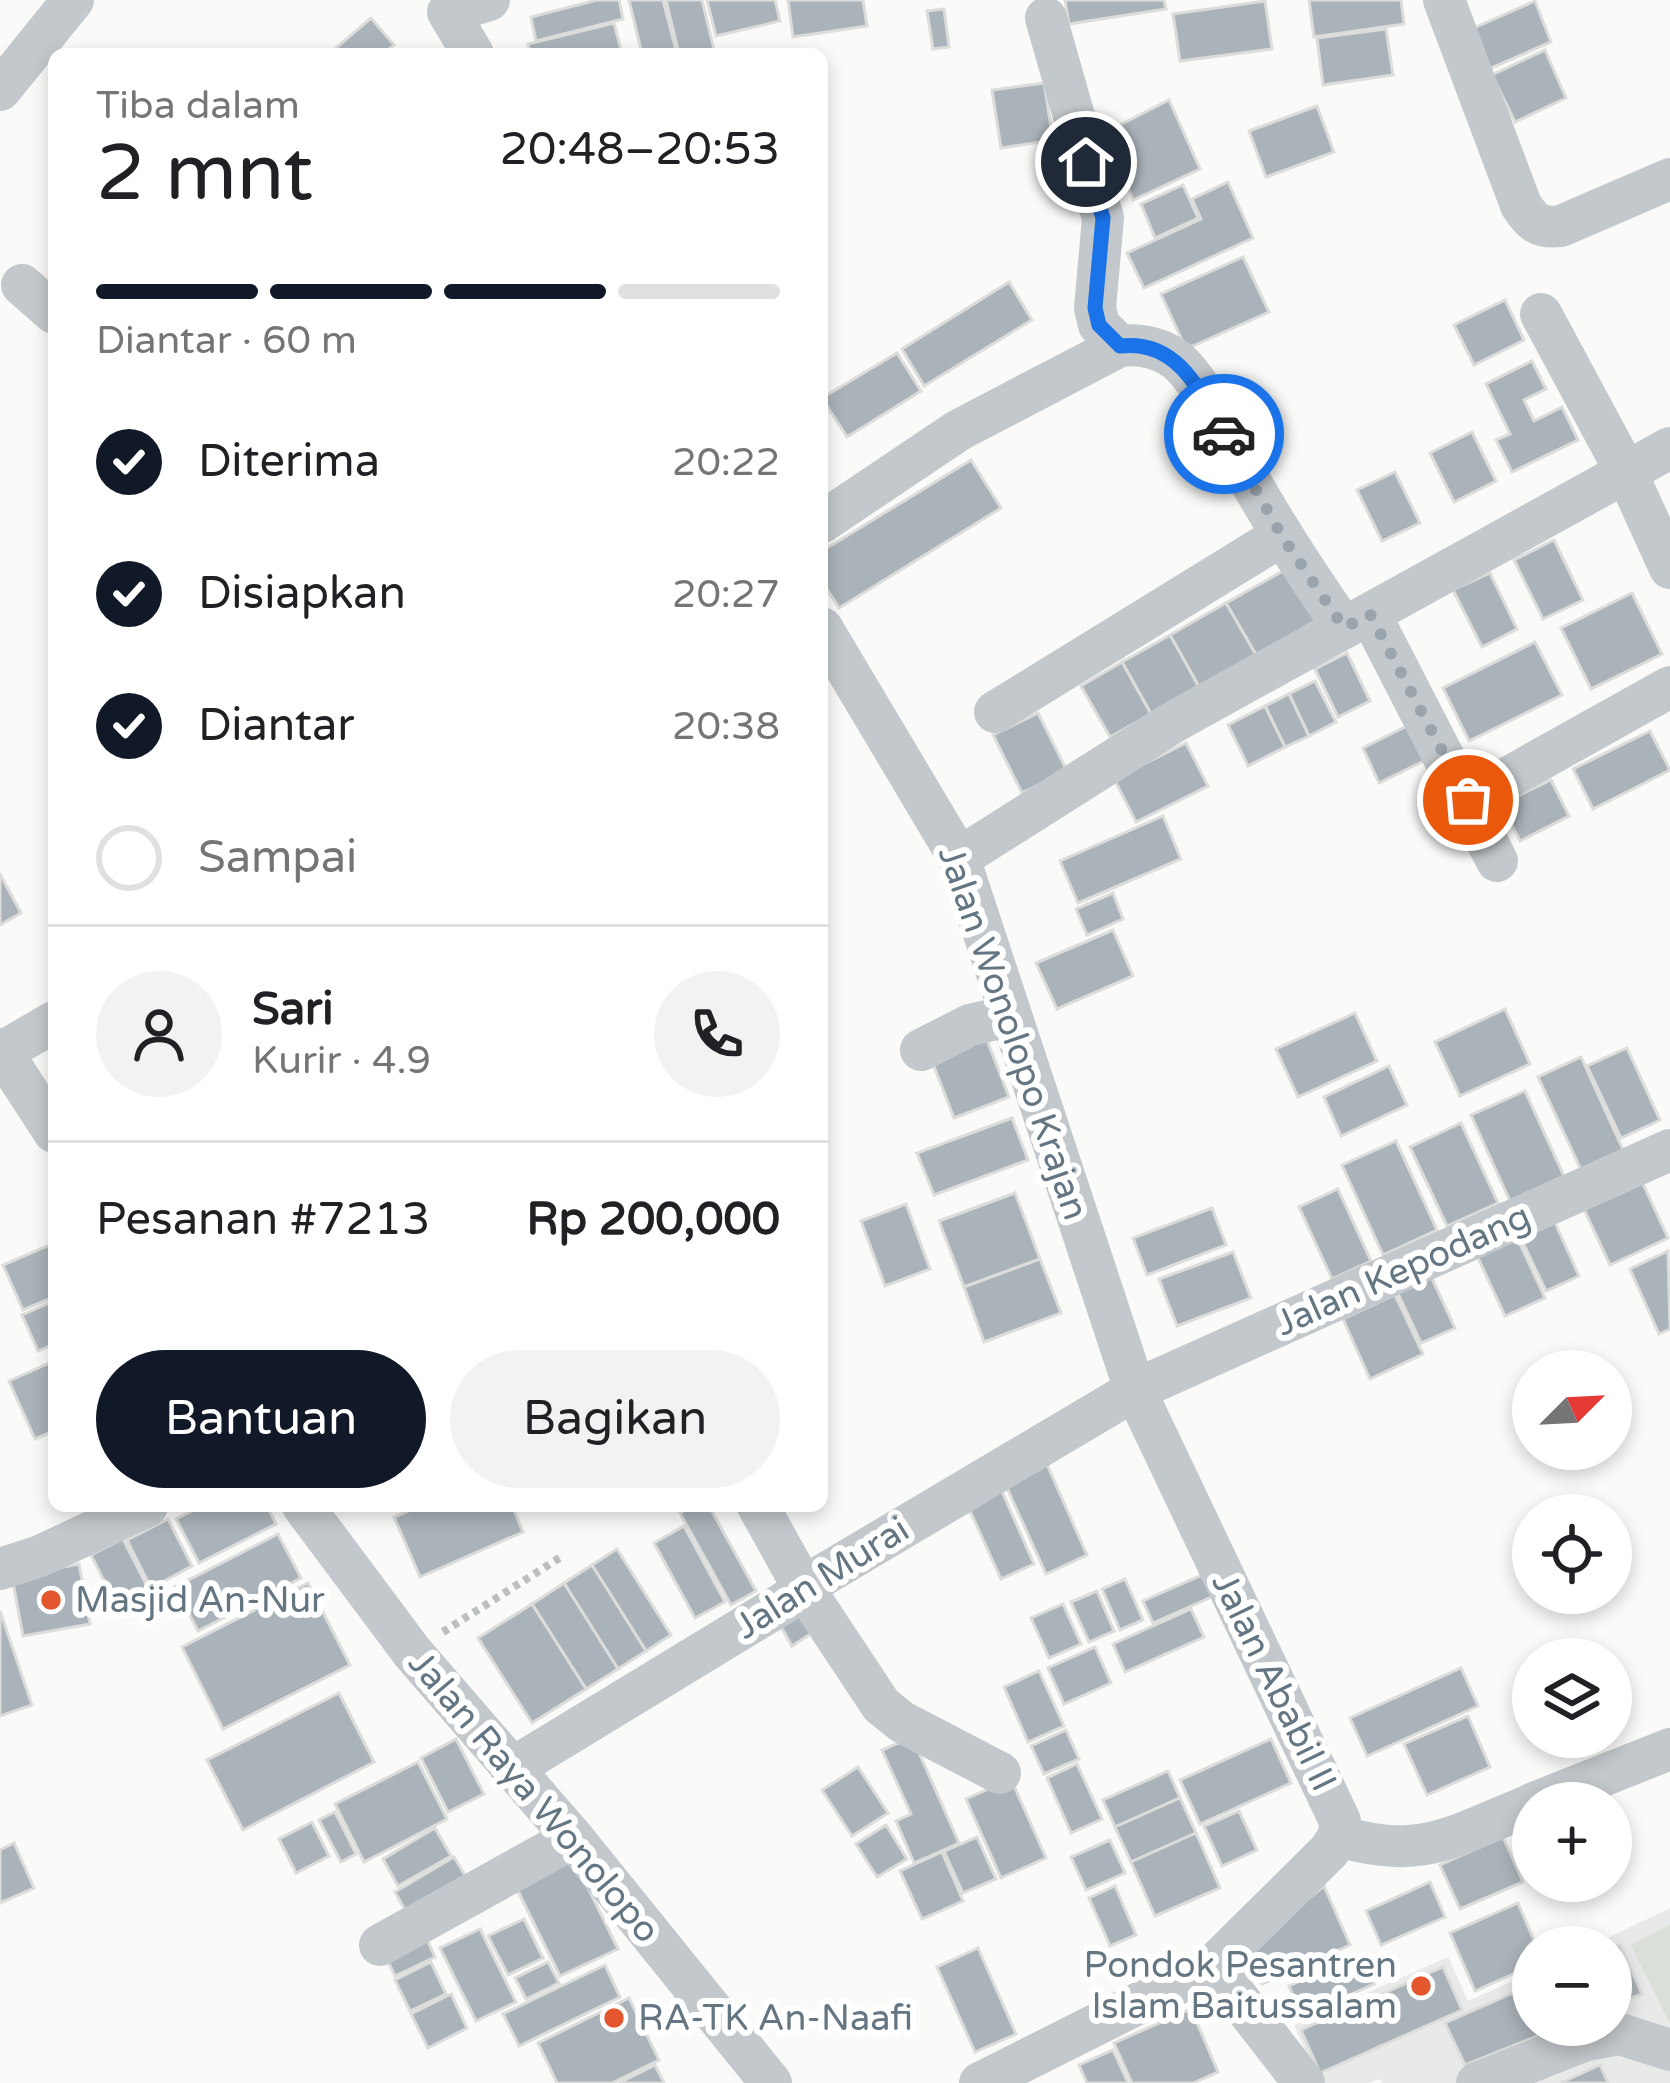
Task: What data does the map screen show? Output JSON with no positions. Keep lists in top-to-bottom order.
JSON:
{
  "streets": {
    "street": [
      "Jalan Wonolopo Krajan",
      "Jalan Kepodang",
      "Jalan Murai",
      "Jalan Ababil II",
      "Jalan Raya Wonolopo"
    ]
  },
  "crossings": [
    ["Jalan Wonolopo Krajan", "Jalan Kepodang"],
    ["Jalan Wonolopo Krajan", "Jalan Murai"],
    ["Jalan Wonolopo Krajan", "Jalan Ababil II"],
    ["Jalan Kepodang", "Jalan Murai"],
    ["Jalan Kepodang", "Jalan Ababil II"],
    ["Jalan Murai", "Jalan Ababil II"],
    ["Jalan Murai", "Jalan Raya Wonolopo"]
  ],
  "places": ["Masjid An-Nur", "Pondok Pesantren Islam Baitussalam", "RA-TK An-Naafi"],
  "north": "top right",
  "page": {
    "heading": ["2 mnt", "Tiba dalam", "20:48–20:53"],
    "panel": [
      "Sari",
      "Kurir · 4.9",
      "Pesanan #7213",
      "Rp 200,000"
    ],
    "bar": "Diantar · 60 m",
    "list": [
      ["Diterima", "20:22"],
      ["Disiapkan", "20:27"],
      ["Diantar", "20:38"],
      "Sampai"
    ],
    "buttons": ["Bantuan", "Bagikan"],
    "map_buttons": ["+", "−"]
  }
}
